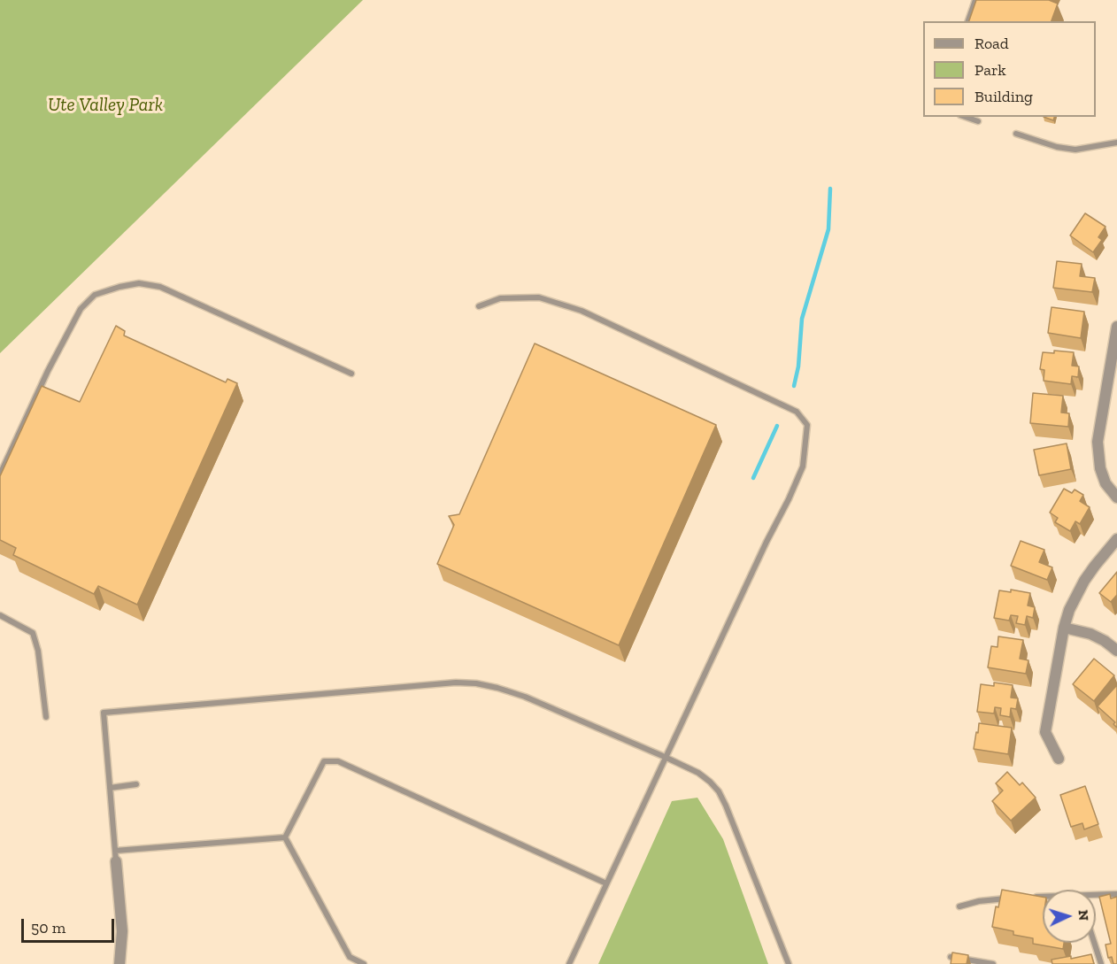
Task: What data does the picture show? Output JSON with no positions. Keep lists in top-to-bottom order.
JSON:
{
  "parks": ["Ute Valley Park"],
  "legend": ["Road", "Park", "Building"],
  "scale_bar": "50 m",
  "north": "right"
}
